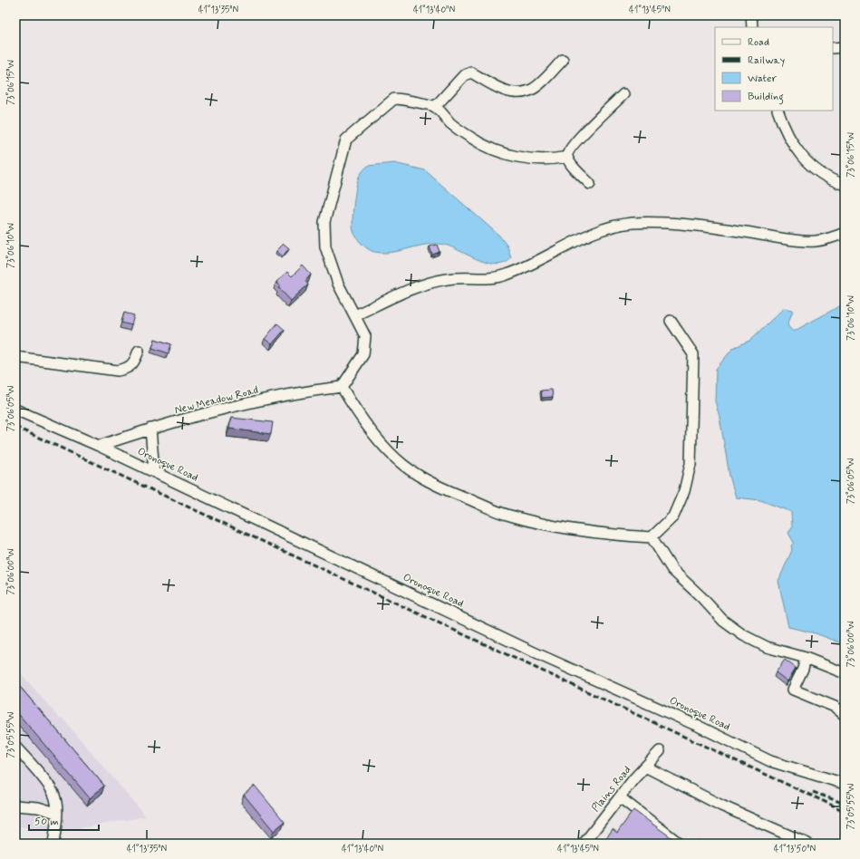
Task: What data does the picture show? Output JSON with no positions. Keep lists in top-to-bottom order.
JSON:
{
  "streets": {
    "street": ["New Meadow Road", "Oronoque Road", "Plains Road"]
  },
  "crossings": [
    ["New Meadow Road", "Oronoque Road"]
  ],
  "legend": [
    "Road",
    "Railway",
    "Water",
    "Building"
  ],
  "scale_bar": "50 m",
  "coordinates": [
    "41°13'35\"N",
    "41°13'40\"N",
    "41°13'45\"N",
    "73°06'15\"W",
    "73°06'10\"W",
    "73°06'05\"W",
    "73°06'00\"W",
    "73°05'55\"W",
    "41°13'50\"N"
  ]
}
